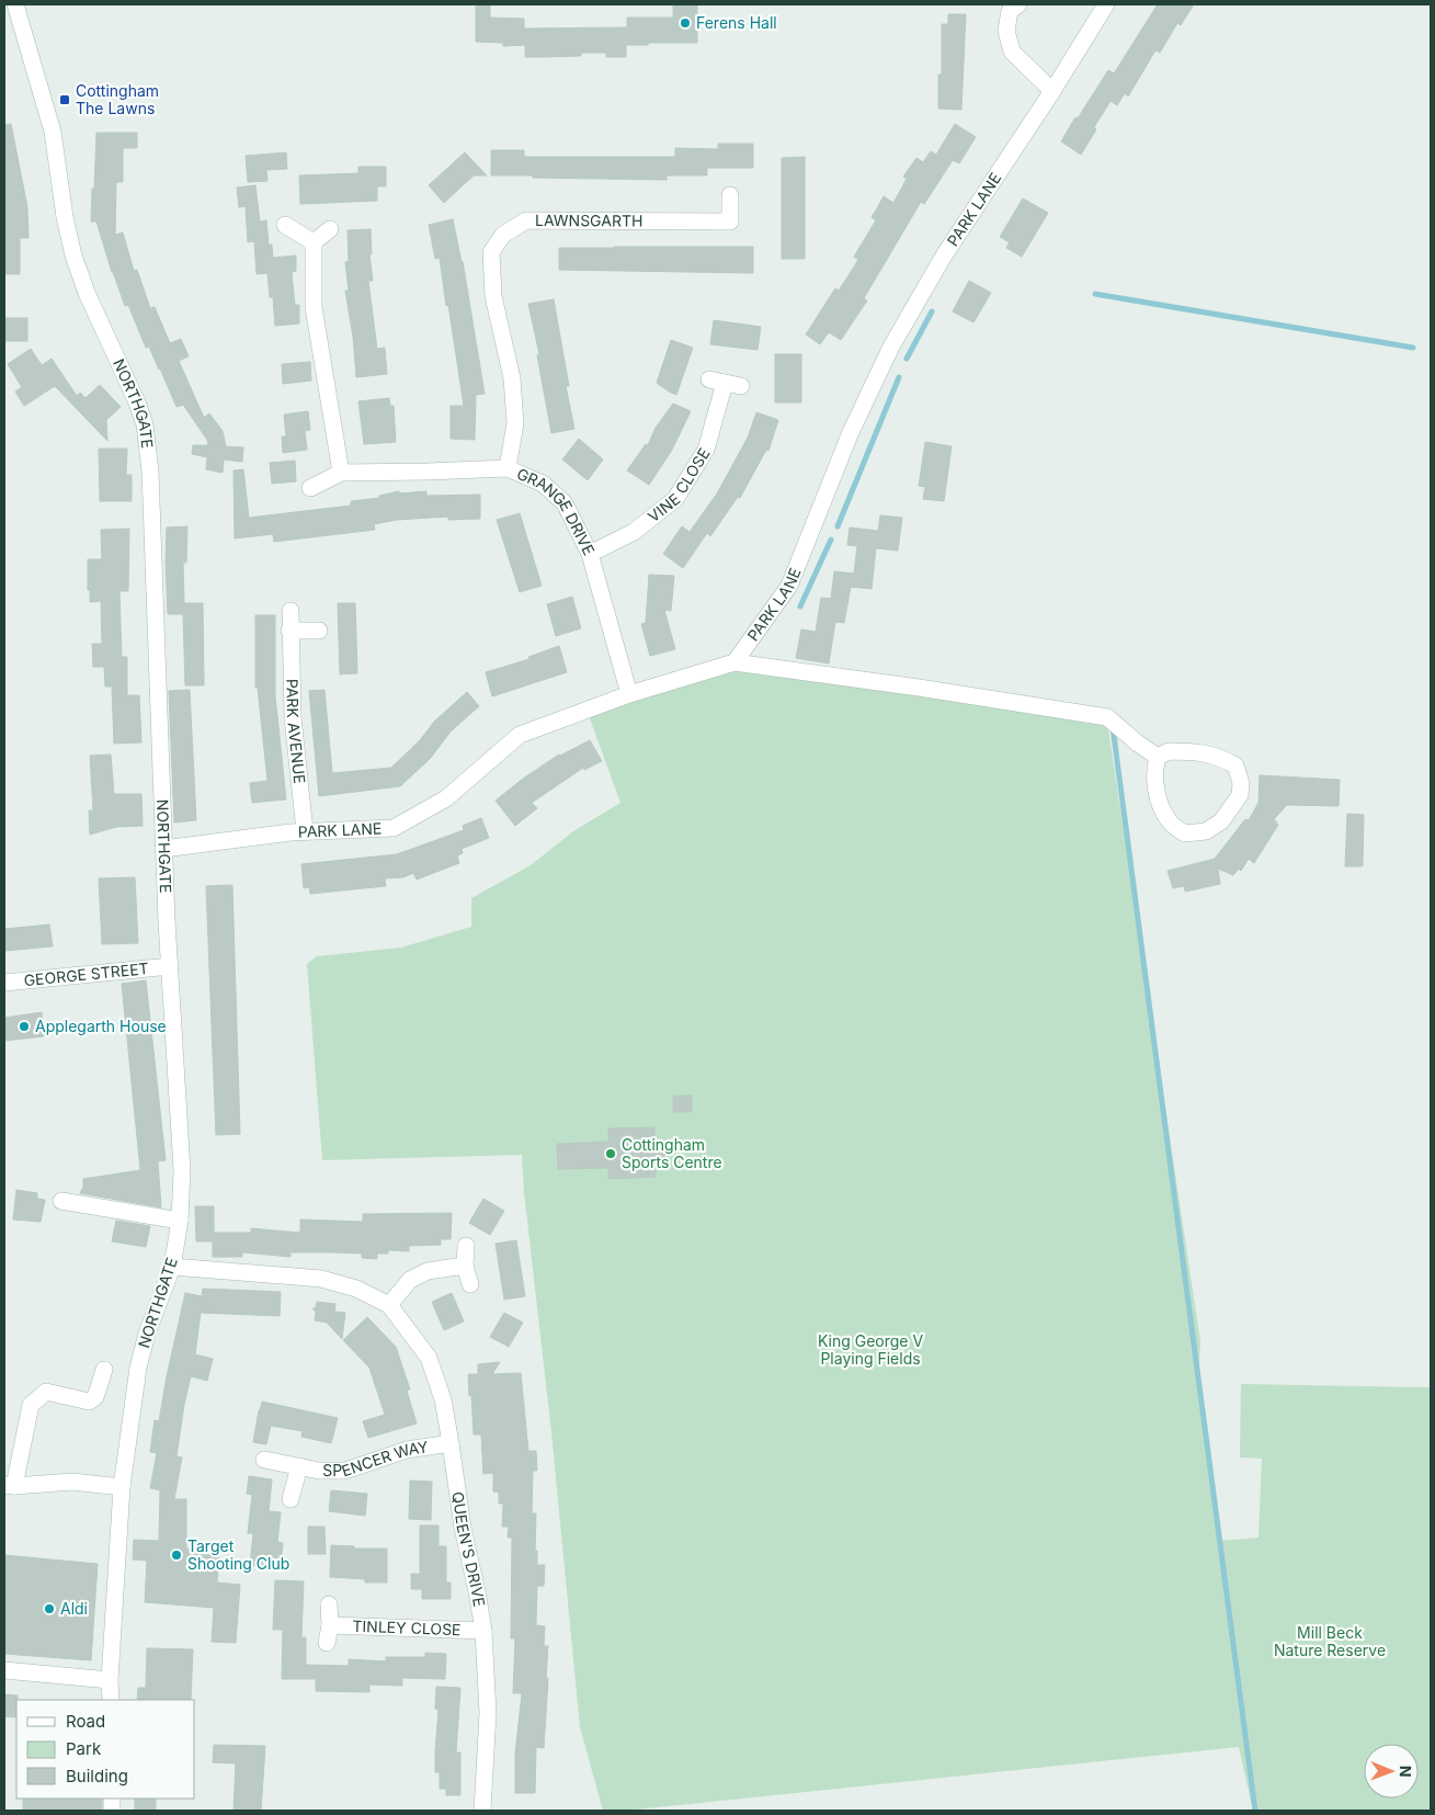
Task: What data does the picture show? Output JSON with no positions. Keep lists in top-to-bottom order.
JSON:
{
  "streets": {
    "street": [
      "PARK LANE",
      "LAWNSGARTH",
      "NORTHGATE",
      "VINE CLOSE",
      "GRANGE DRIVE",
      "PARK AVENUE",
      "GEORGE STREET",
      "SPENCER WAY",
      "QUEEN'S DRIVE",
      "TINLEY CLOSE"
    ]
  },
  "crossings": [
    ["PARK LANE", "NORTHGATE"],
    ["PARK LANE", "GRANGE DRIVE"],
    ["PARK LANE", "PARK AVENUE"],
    ["LAWNSGARTH", "GRANGE DRIVE"],
    ["NORTHGATE", "GEORGE STREET"],
    ["NORTHGATE", "QUEEN'S DRIVE"],
    ["VINE CLOSE", "GRANGE DRIVE"],
    ["SPENCER WAY", "QUEEN'S DRIVE"],
    ["QUEEN'S DRIVE", "TINLEY CLOSE"]
  ],
  "parks": ["King George V Playing Fields", "Mill Beck Nature Reserve"],
  "places": {
    "other": [
      "Ferens Hall",
      "Applegarth House",
      "Cottingham Sports Centre",
      "Target Shooting Club",
      "Aldi"
    ],
    "transit": ["Cottingham The Lawns"]
  },
  "legend": ["Road", "Park", "Building"],
  "north": "right"
}
